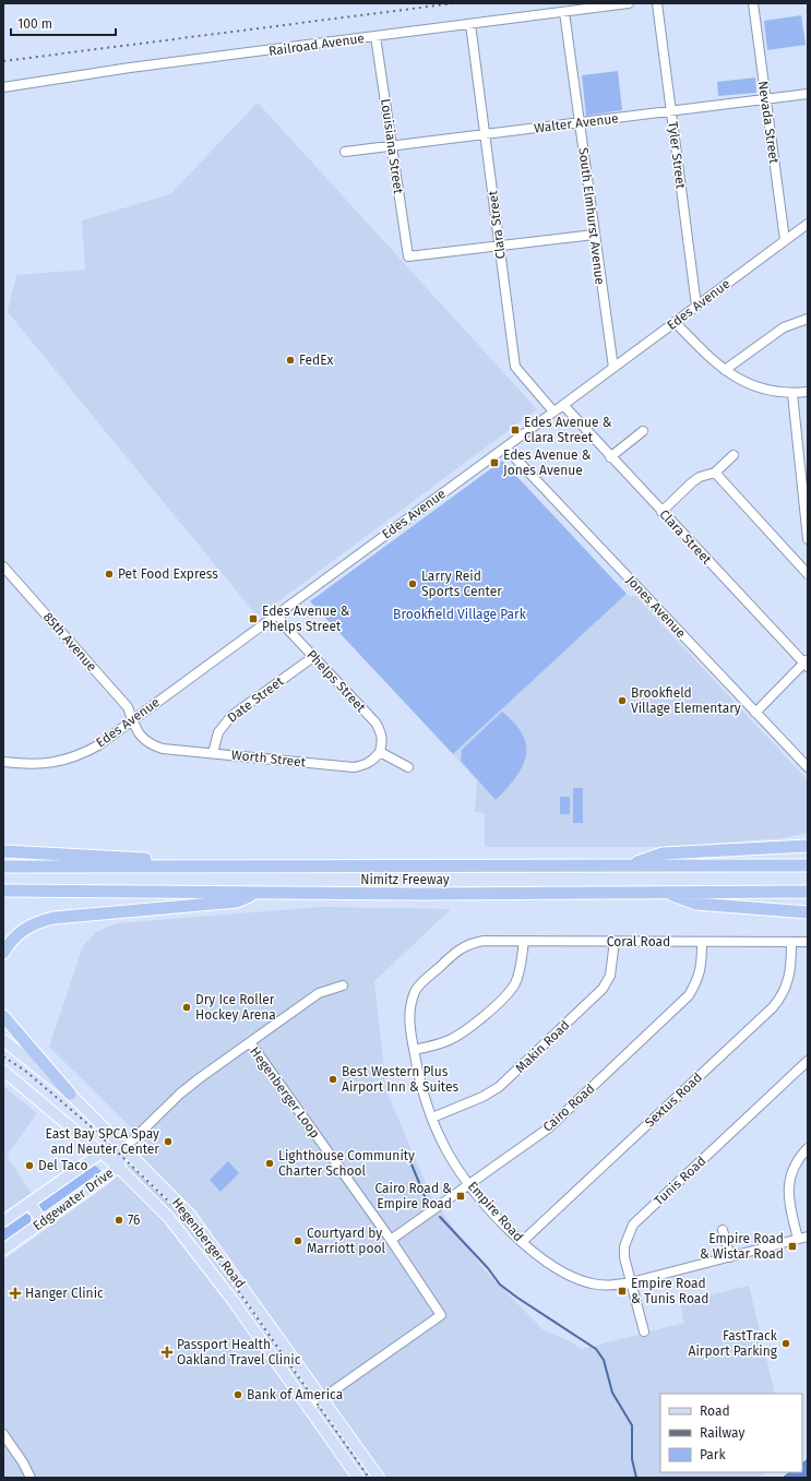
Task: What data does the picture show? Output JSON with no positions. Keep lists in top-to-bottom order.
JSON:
{
  "streets": {
    "highway": ["Nimitz Freeway"],
    "main road": ["Edgewater Drive", "Hegenberger Road"],
    "street": [
      "Railroad Avenue",
      "Nevada Street",
      "Walter Avenue",
      "Louisiana Street",
      "Tyler Street",
      "South Elmhurst Avenue",
      "Clara Street",
      "Edes Avenue",
      "Jones Avenue",
      "85th Avenue",
      "Phelps Street",
      "Date Street",
      "Worth Street",
      "Coral Road",
      "Makin Road",
      "Hegenberger Loop",
      "Sextus Road",
      "Cairo Road",
      "Tunis Road",
      "Empire Road"
    ]
  },
  "crossings": [
    ["Railroad Avenue", "Louisiana Street"],
    ["Railroad Avenue", "South Elmhurst Avenue"],
    ["Railroad Avenue", "Clara Street"],
    ["Nevada Street", "Walter Avenue"],
    ["Nevada Street", "Edes Avenue"],
    ["Walter Avenue", "Louisiana Street"],
    ["Walter Avenue", "Tyler Street"],
    ["Walter Avenue", "South Elmhurst Avenue"],
    ["Walter Avenue", "Clara Street"],
    ["Louisiana Street", "Clara Street"],
    ["Tyler Street", "Edes Avenue"],
    ["South Elmhurst Avenue", "Edes Avenue"],
    ["Clara Street", "Edes Avenue"],
    ["Edes Avenue", "Jones Avenue"],
    ["Edes Avenue", "85th Avenue"],
    ["Edes Avenue", "Phelps Street"],
    ["Edes Avenue", "Worth Street"],
    ["85th Avenue", "Worth Street"],
    ["Phelps Street", "Date Street"],
    ["Phelps Street", "Worth Street"],
    ["Date Street", "Worth Street"],
    ["Coral Road", "Makin Road"],
    ["Coral Road", "Sextus Road"],
    ["Coral Road", "Cairo Road"],
    ["Coral Road", "Empire Road"],
    ["Makin Road", "Empire Road"],
    ["Hegenberger Loop", "Cairo Road"],
    ["Hegenberger Loop", "Edgewater Drive"],
    ["Hegenberger Loop", "Hegenberger Road"],
    ["Sextus Road", "Empire Road"],
    ["Cairo Road", "Empire Road"],
    ["Tunis Road", "Empire Road"],
    ["Edgewater Drive", "Hegenberger Road"]
  ],
  "parks": ["Brookfield Village Park"],
  "places": {
    "other": [
      "FedEx",
      "Pet Food Express",
      "Larry Reid Sports Center",
      "Brookfield Village Elementary",
      "Dry Ice Roller Hockey Arena",
      "Best Western Plus Airport Inn & Suites",
      "East Bay SPCA Spay and Neuter Center",
      "Lighthouse Community Charter School",
      "Del Taco",
      "76",
      "Courtyard by Marriott pool",
      "FastTrack Airport Parking",
      "Bank of America"
    ],
    "transit": [
      "Edes Avenue & Clara Street",
      "Edes Avenue & Jones Avenue",
      "Edes Avenue & Phelps Street",
      "Cairo Road & Empire Road",
      "Empire Road & Wistar Road",
      "Empire Road & Tunis Road"
    ],
    "health": ["Hanger Clinic", "Passport Health Oakland Travel Clinic"]
  },
  "legend": ["Road", "Railway", "Park"],
  "scale_bar": "100 m"
}
